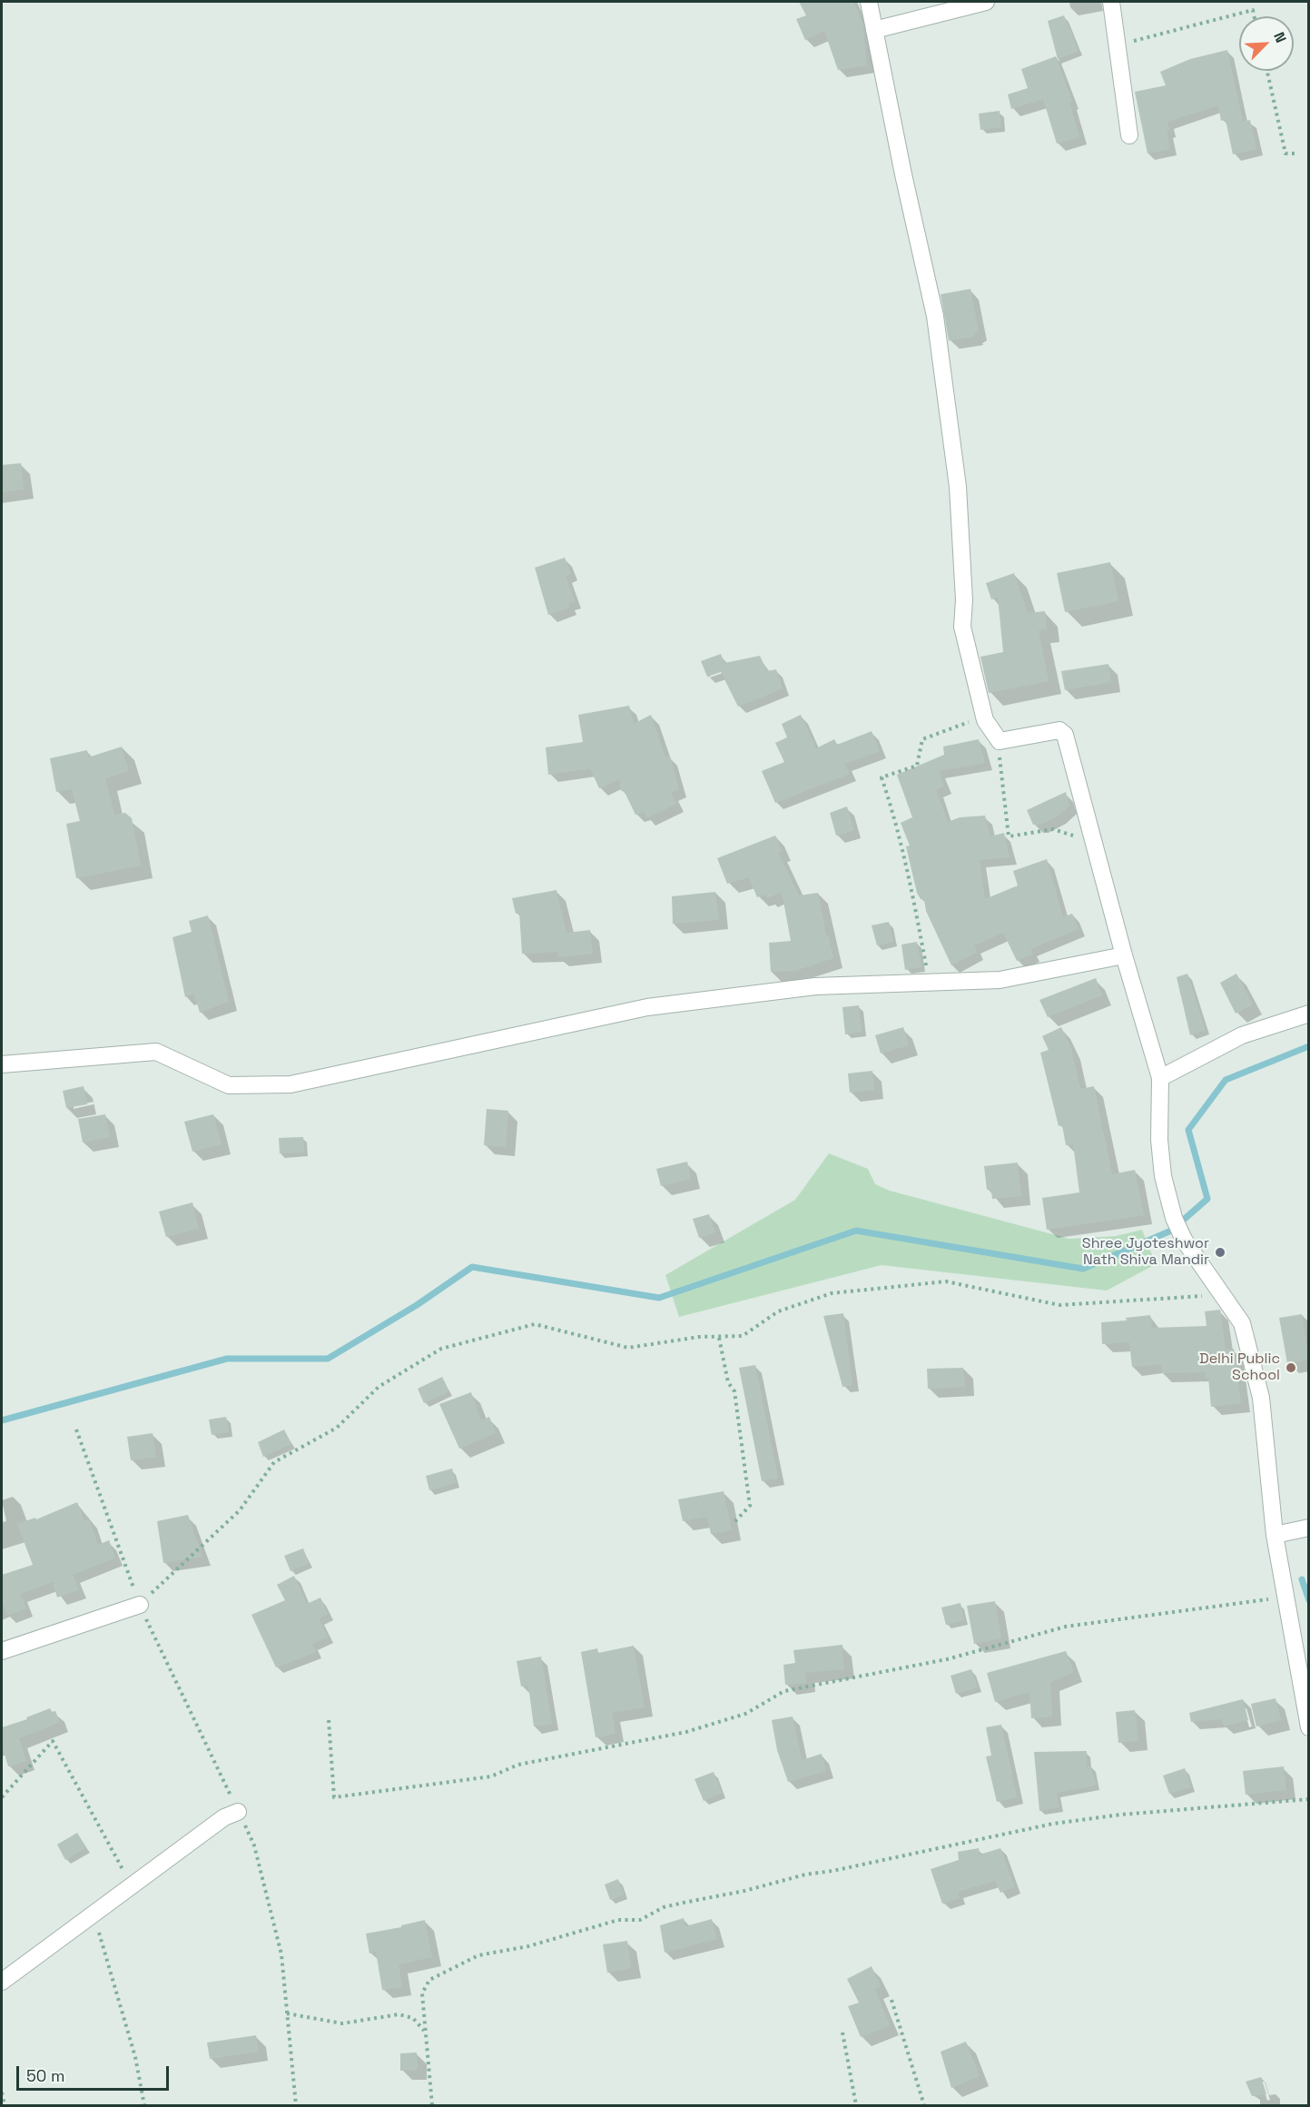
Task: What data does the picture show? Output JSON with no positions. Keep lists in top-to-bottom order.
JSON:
{
  "places": ["Shree Jyoteshwor Nath Shiva Mandir", "Delhi Public School"],
  "scale_bar": "50 m",
  "north": "top right"
}
